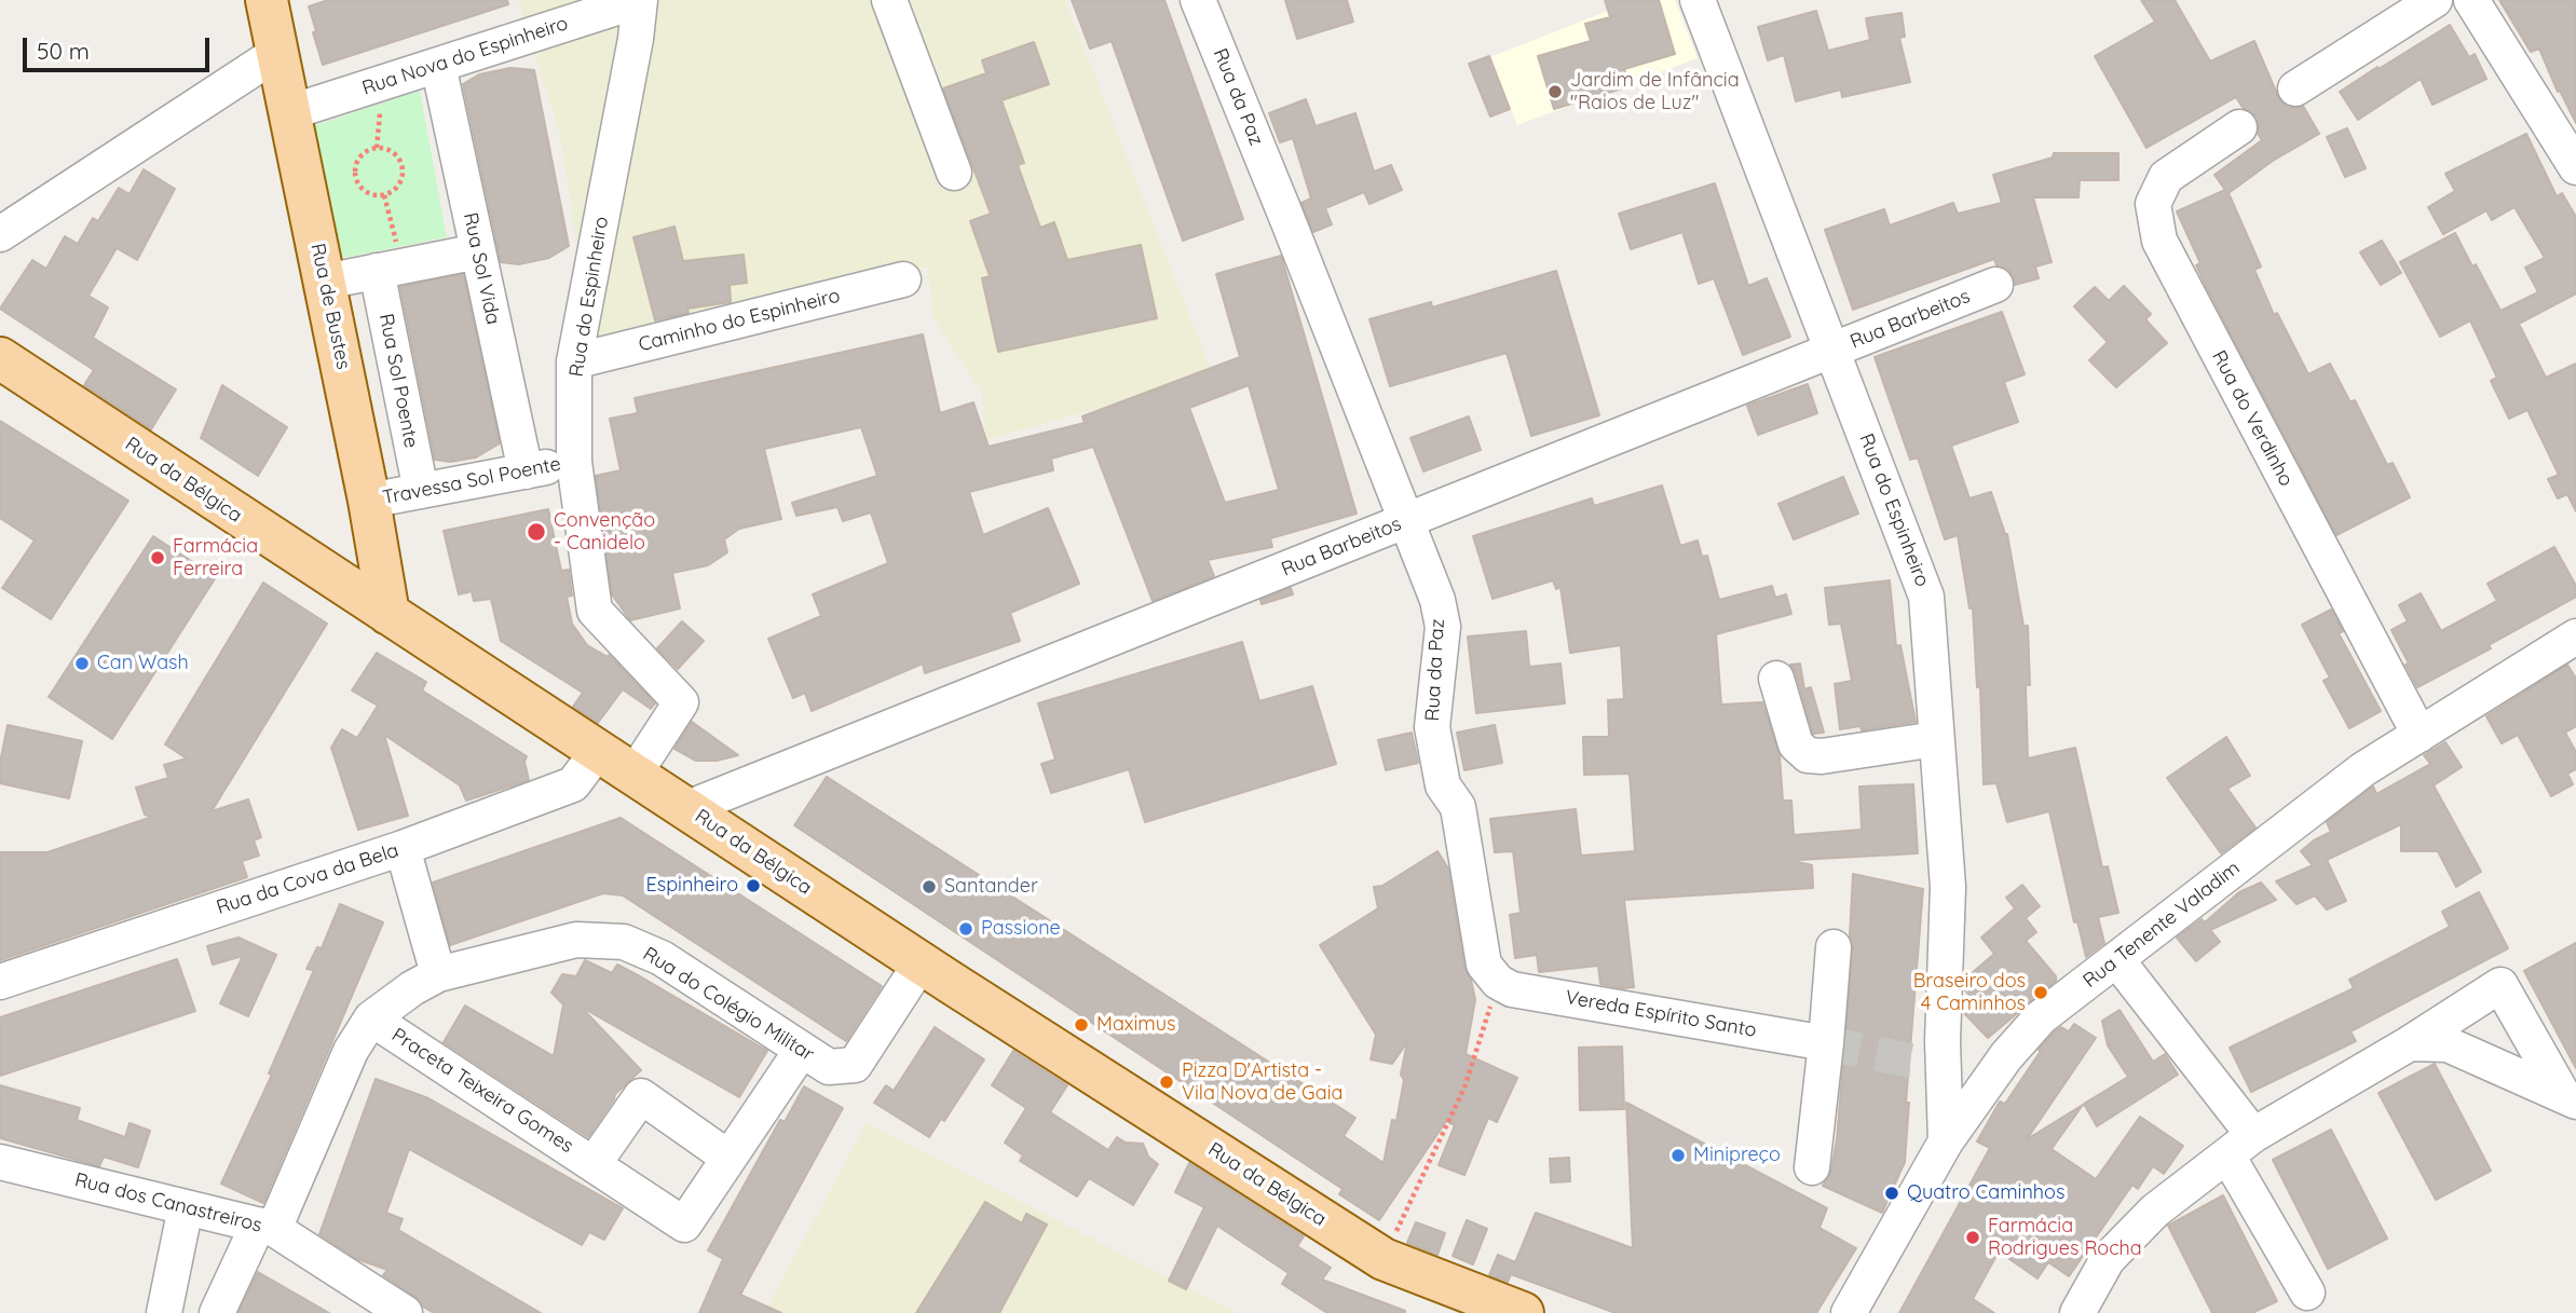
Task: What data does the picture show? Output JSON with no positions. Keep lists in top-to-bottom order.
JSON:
{
  "streets": {
    "main road": ["Rua de Bustes", "Rua da Bélgica"],
    "street": [
      "Rua Nova do Espinheiro",
      "Rua da Paz",
      "Rua Sol Vida",
      "Rua do Espinheiro",
      "Rua Barbeitos",
      "Caminho do Espinheiro",
      "Rua Sol Poente",
      "Rua do Verdinho",
      "Travessa Sol Poente",
      "Rua da Cova da Bela",
      "Rua Tenente Valadim",
      "Rua do Colégio Militar",
      "Vereda Espírito Santo",
      "Praceta Teixeira Gomes",
      "Rua dos Canastreiros"
    ]
  },
  "crossings": [
    ["Rua Nova do Espinheiro", "Rua Sol Vida"],
    ["Rua Nova do Espinheiro", "Rua do Espinheiro"],
    ["Rua Nova do Espinheiro", "Rua de Bustes"],
    ["Rua da Paz", "Rua Barbeitos"],
    ["Rua da Paz", "Vereda Espírito Santo"],
    ["Rua Sol Vida", "Travessa Sol Poente"],
    ["Rua do Espinheiro", "Rua Barbeitos"],
    ["Rua do Espinheiro", "Caminho do Espinheiro"],
    ["Rua do Espinheiro", "Rua da Bélgica"],
    ["Rua do Espinheiro", "Travessa Sol Poente"],
    ["Rua do Espinheiro", "Rua Tenente Valadim"],
    ["Rua de Bustes", "Rua da Bélgica"],
    ["Rua de Bustes", "Travessa Sol Poente"],
    ["Rua Barbeitos", "Rua da Bélgica"],
    ["Rua Sol Poente", "Travessa Sol Poente"],
    ["Rua do Verdinho", "Rua Tenente Valadim"],
    ["Rua da Bélgica", "Rua da Cova da Bela"],
    ["Rua da Bélgica", "Rua do Colégio Militar"],
    ["Rua do Colégio Militar", "Praceta Teixeira Gomes"],
    ["Rua do Colégio Militar", "Rua dos Canastreiros"]
  ],
  "places": [
    "Jardim de Infância \"Raios de Luz\"",
    "Convenção - Canidelo",
    "Farmácia Ferreira",
    "Can Wash",
    "Espinheiro",
    "Santander",
    "Passione",
    "Braseiro dos 4 Caminhos",
    "Maximus",
    "Pizza D'Artista - Vila Nova de Gaia",
    "Minipreço",
    "Quatro Caminhos",
    "Farmácia Rodrigues Rocha"
  ],
  "scale_bar": "50 m"
}
